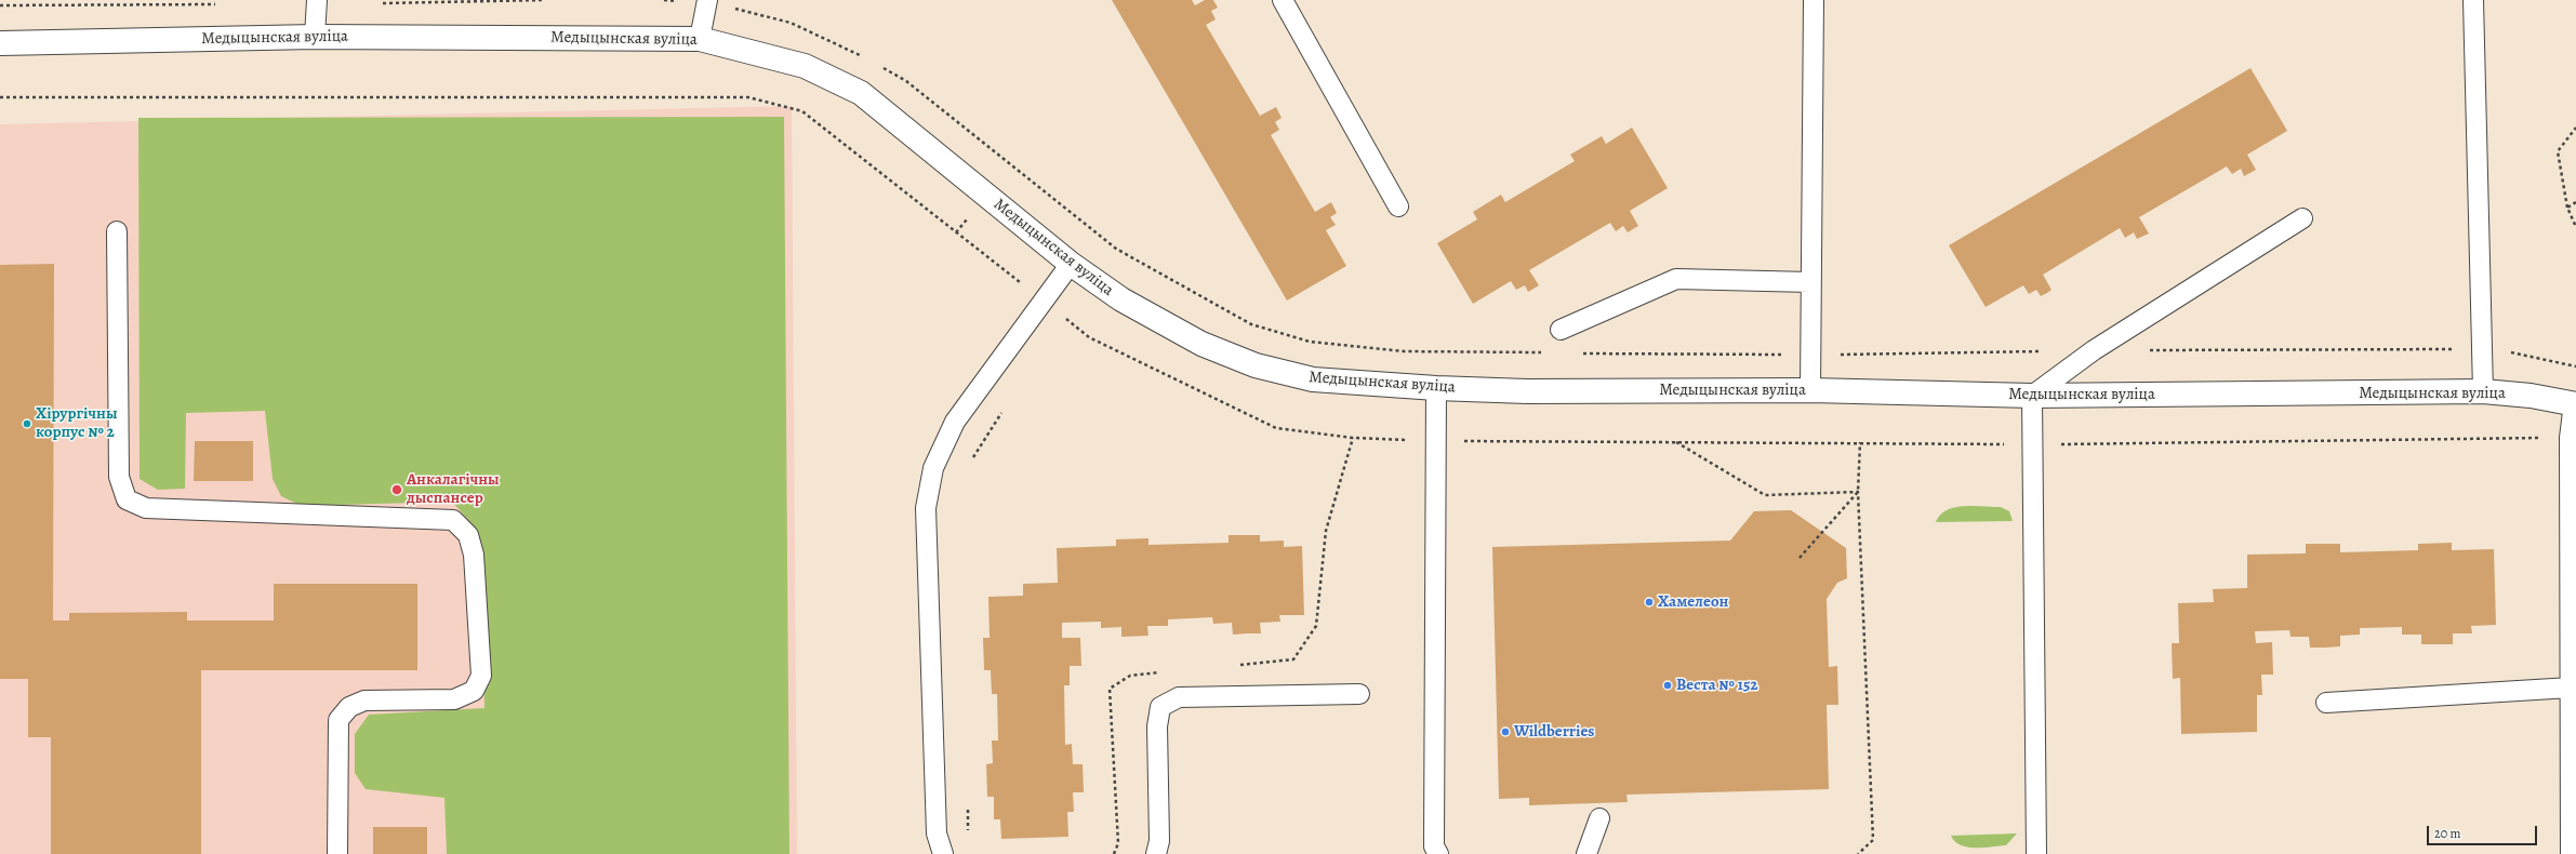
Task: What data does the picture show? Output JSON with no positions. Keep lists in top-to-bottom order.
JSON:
{
  "streets": {
    "street": ["Медыцынская вуліца"]
  },
  "places": [
    "Хірургічны корпус № 2",
    "Анкалагічны дыспансер",
    "Хамелеон",
    "Веста № 152",
    "Wildberries"
  ],
  "scale_bar": "20 m"
}
